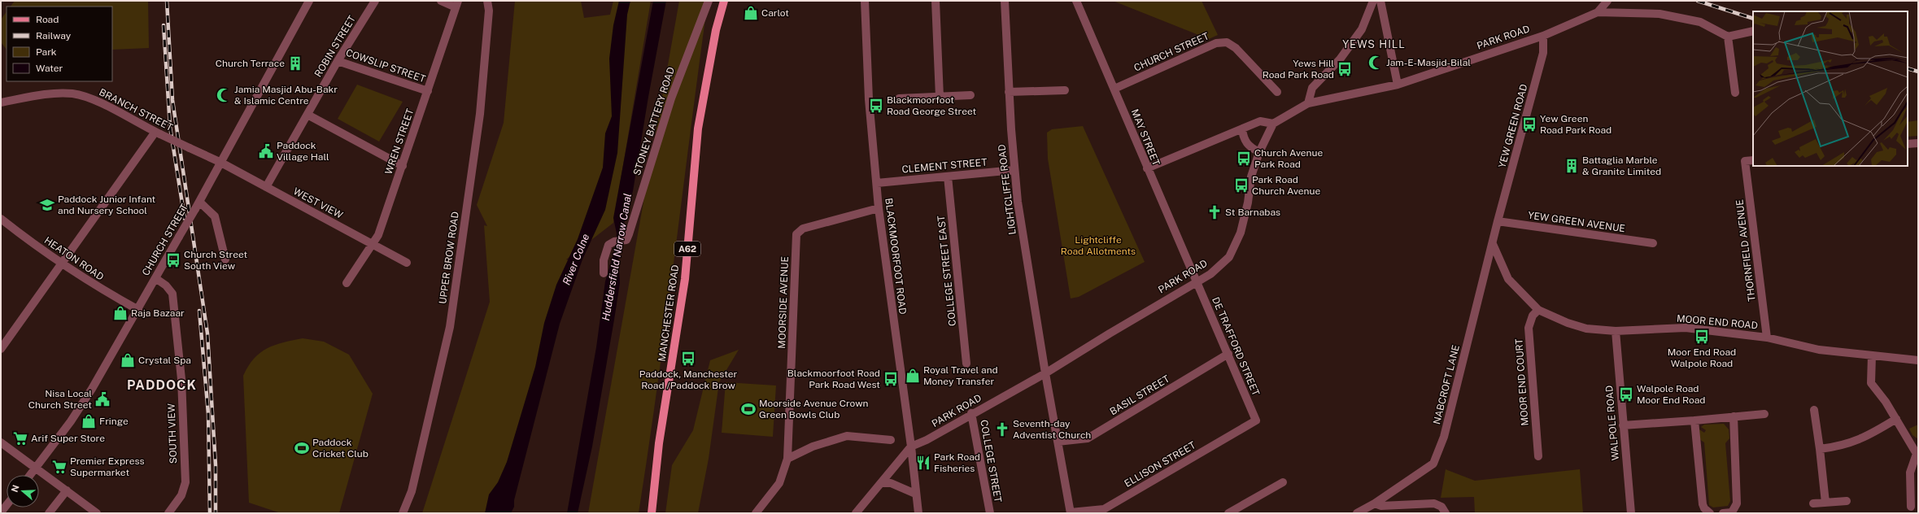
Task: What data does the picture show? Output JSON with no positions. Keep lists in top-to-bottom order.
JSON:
{
  "streets": {
    "main road": ["A62", "MANCHESTER ROAD"],
    "street": [
      "PARK ROAD",
      "ROBIN STREET",
      "CHURCH STREET",
      "COWSLIP STREET",
      "BRANCH STREET",
      "STONEY BATTERY ROAD",
      "YEW GREEN ROAD",
      "MAY STREET",
      "WREN STREET",
      "CLEMENT STREET",
      "LIGHTCLIFFE ROAD",
      "WEST VIEW",
      "YEW GREEN AVENUE",
      "THORNFIELD AVENUE",
      "BLACKMOORFOOT ROAD",
      "UPPER BROW ROAD",
      "HEATON ROAD",
      "COLLEGE STREET EAST",
      "MOORSIDE AVENUE",
      "MOOR END ROAD",
      "DE TRAFFORD STREET",
      "MOOR END COURT",
      "NABCROFT LANE",
      "BASIL STREET",
      "WALPOLE ROAD",
      "SOUTH VIEW",
      "COLLEGE STREET",
      "ELLISON STREET"
    ]
  },
  "crossings": [
    ["PARK ROAD", "YEW GREEN ROAD"],
    ["PARK ROAD", "MAY STREET"],
    ["PARK ROAD", "LIGHTCLIFFE ROAD"],
    ["PARK ROAD", "BLACKMOORFOOT ROAD"],
    ["PARK ROAD", "DE TRAFFORD STREET"],
    ["PARK ROAD", "COLLEGE STREET"],
    ["ROBIN STREET", "COWSLIP STREET"],
    ["ROBIN STREET", "WEST VIEW"],
    ["CHURCH STREET", "BRANCH STREET"],
    ["CHURCH STREET", "MAY STREET"],
    ["CHURCH STREET", "WEST VIEW"],
    ["CHURCH STREET", "HEATON ROAD"],
    ["CHURCH STREET", "SOUTH VIEW"],
    ["COWSLIP STREET", "WREN STREET"],
    ["BRANCH STREET", "WEST VIEW"],
    ["YEW GREEN ROAD", "YEW GREEN AVENUE"],
    ["YEW GREEN ROAD", "NABCROFT LANE"],
    ["MAY STREET", "DE TRAFFORD STREET"],
    ["WREN STREET", "WEST VIEW"],
    ["CLEMENT STREET", "LIGHTCLIFFE ROAD"],
    ["CLEMENT STREET", "BLACKMOORFOOT ROAD"],
    ["CLEMENT STREET", "COLLEGE STREET EAST"],
    ["LIGHTCLIFFE ROAD", "BASIL STREET"],
    ["LIGHTCLIFFE ROAD", "ELLISON STREET"],
    ["YEW GREEN AVENUE", "NABCROFT LANE"],
    ["THORNFIELD AVENUE", "MOOR END ROAD"],
    ["BLACKMOORFOOT ROAD", "MOORSIDE AVENUE"],
    ["MOOR END ROAD", "MOOR END COURT"],
    ["MOOR END ROAD", "NABCROFT LANE"],
    ["MOOR END ROAD", "WALPOLE ROAD"],
    ["DE TRAFFORD STREET", "BASIL STREET"],
    ["DE TRAFFORD STREET", "ELLISON STREET"]
  ],
  "districts": ["YEWS HILL", "PADDOCK"],
  "water": ["Huddersfield Narrow Canal", "River Colne"],
  "parks": ["Lightcliffe Road Allotments"],
  "places": {
    "shop": [
      "Carlot",
      "Raja Bazaar",
      "Crystal Spa",
      "Royal Travel and Money Transfer",
      "Fringe"
    ],
    "mosque": ["Jam-E-Masjid-Bilal", "Jamia Masjid Abu-Bakr & Islamic Centre"],
    "building": ["Church Terrace", "Battaglia Marble & Granite Limited"],
    "bus stop": [
      "Yews Hill Road Park Road",
      "Blackmoorfoot Road George Street",
      "Yew Green Road Park Road",
      "Church Avenue Park Road",
      "Park Road Church Avenue",
      "Church Street South View",
      "Moor End Road Walpole Road",
      "Paddock, Manchester Road /Paddock Brow",
      "Blackmoorfoot Road Park Road West",
      "Walpole Road Moor End Road"
    ],
    "public building": ["Paddock Village Hall", "Nisa Local Church Street"],
    "school or university": ["Paddock Junior Infant and Nursery School"],
    "church": ["St Barnabas", "Seventh-day Adventist Church"],
    "sports": ["Moorside Avenue Crown Green Bowls Club", "Paddock Cricket Club"],
    "supermarket": ["Arif Super Store", "Premier Express Supermarket"],
    "restaurant": ["Park Road Fisheries"]
  },
  "legend": [
    "Road",
    "Railway",
    "Park",
    "Water"
  ],
  "north": "left"
}
